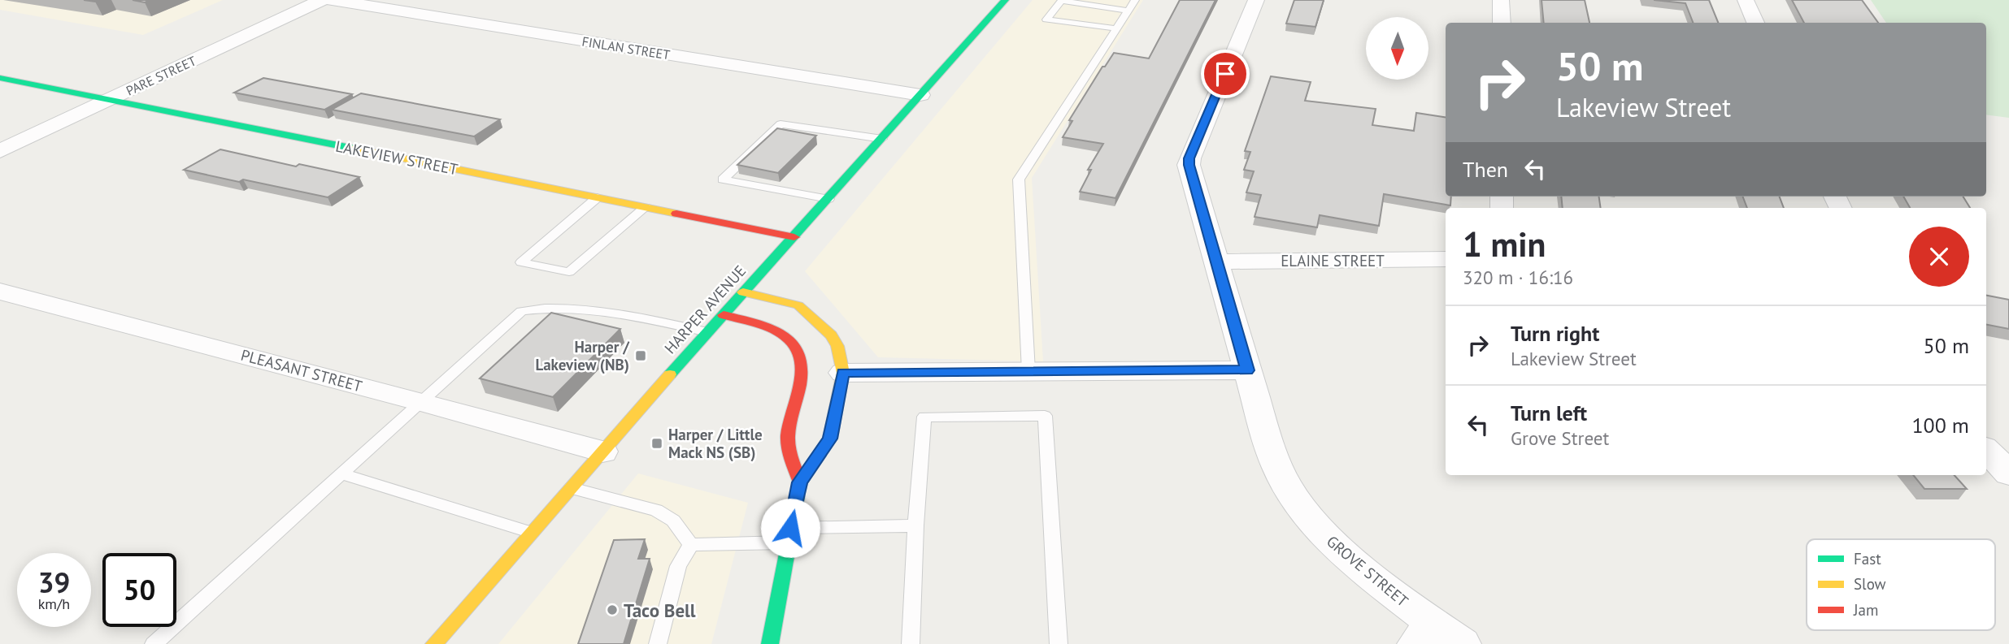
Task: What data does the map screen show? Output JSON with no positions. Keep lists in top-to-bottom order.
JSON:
{
  "streets": {
    "main road": ["LAKEVIEW STREET", "HARPER AVENUE"],
    "street": [
      "FINLAN STREET",
      "PARE STREET",
      "ELAINE STREET",
      "PLEASANT STREET",
      "GROVE STREET"
    ]
  },
  "crossings": [
    ["FINLAN STREET", "PARE STREET"],
    ["FINLAN STREET", "HARPER AVENUE"],
    ["PARE STREET", "LAKEVIEW STREET"],
    ["LAKEVIEW STREET", "HARPER AVENUE"],
    ["ELAINE STREET", "GROVE STREET"],
    ["HARPER AVENUE", "PLEASANT STREET"]
  ],
  "places": {
    "transit": ["Harper / Lakeview (NB)", "Harper / Little Mack NS (SB)"],
    "other": ["Taco Bell"]
  },
  "legend": ["Fast", "Slow", "Jam"],
  "north": "bottom",
  "page": {
    "turn": ["50 m", "Lakeview Street"],
    "then": "Then",
    "heading": ["1 min", "320 m · 16:16"],
    "list": [
      {
        "name": "Turn right",
        "note": "Lakeview Street",
        "value": "50 m"
      },
      {
        "name": "Turn left",
        "note": "Grove Street",
        "value": "100 m"
      }
    ],
    "speed": "39 km/h",
    "limit": "50"
  }
}
